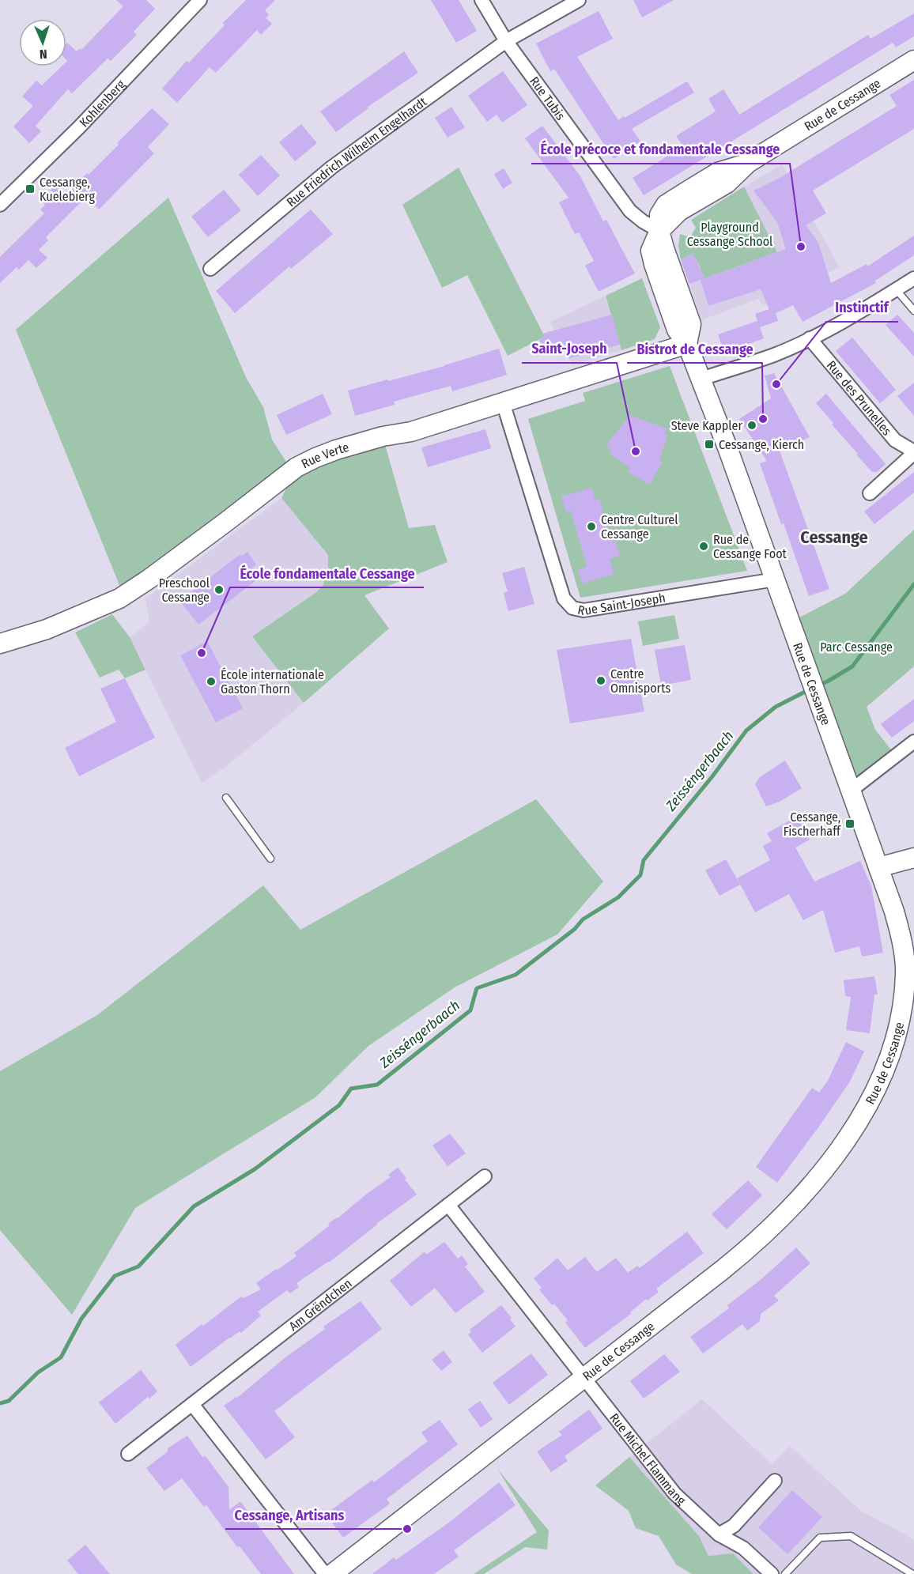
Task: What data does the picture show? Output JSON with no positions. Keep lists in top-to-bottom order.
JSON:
{
  "streets": {
    "main road": ["Rue de Cessange", "Rue Verte"],
    "street": [
      "Rue Tubis",
      "Kohlenberg",
      "Rue Friedrich Wilhelm Engelhardt",
      "Rue des Prunelles",
      "Rue Saint-Joseph",
      "Am Grëndchen",
      "Rue Michel Flammang"
    ]
  },
  "crossings": [
    ["Rue Tubis", "Rue de Cessange"],
    ["Rue Tubis", "Rue Friedrich Wilhelm Engelhardt"],
    ["Rue de Cessange", "Rue Verte"],
    ["Rue de Cessange", "Rue Saint-Joseph"],
    ["Rue de Cessange", "Rue Michel Flammang"],
    ["Rue Verte", "Rue Saint-Joseph"]
  ],
  "districts": ["Cessange"],
  "water": ["Zeisséngerbaach"],
  "parks": ["Playground Cessange School", "Parc Cessange"],
  "places": {
    "transit": ["Cessange, Kuelebierg", "Cessange, Kierch", "Cessange, Fischerhaff"],
    "other": [
      "École précoce et fondamentale Cessange",
      "Instinctif",
      "Bistrot de Cessange",
      "Steve Kappler",
      "Saint-Joseph",
      "Centre Culturel Cessange",
      "Rue de Cessange Foot",
      "Preschool Cessange",
      "École fondamentale Cessange",
      "Centre Omnisports",
      "École internationale Gaston Thorn",
      "Cessange, Artisans"
    ]
  },
  "north": "bottom"
}
